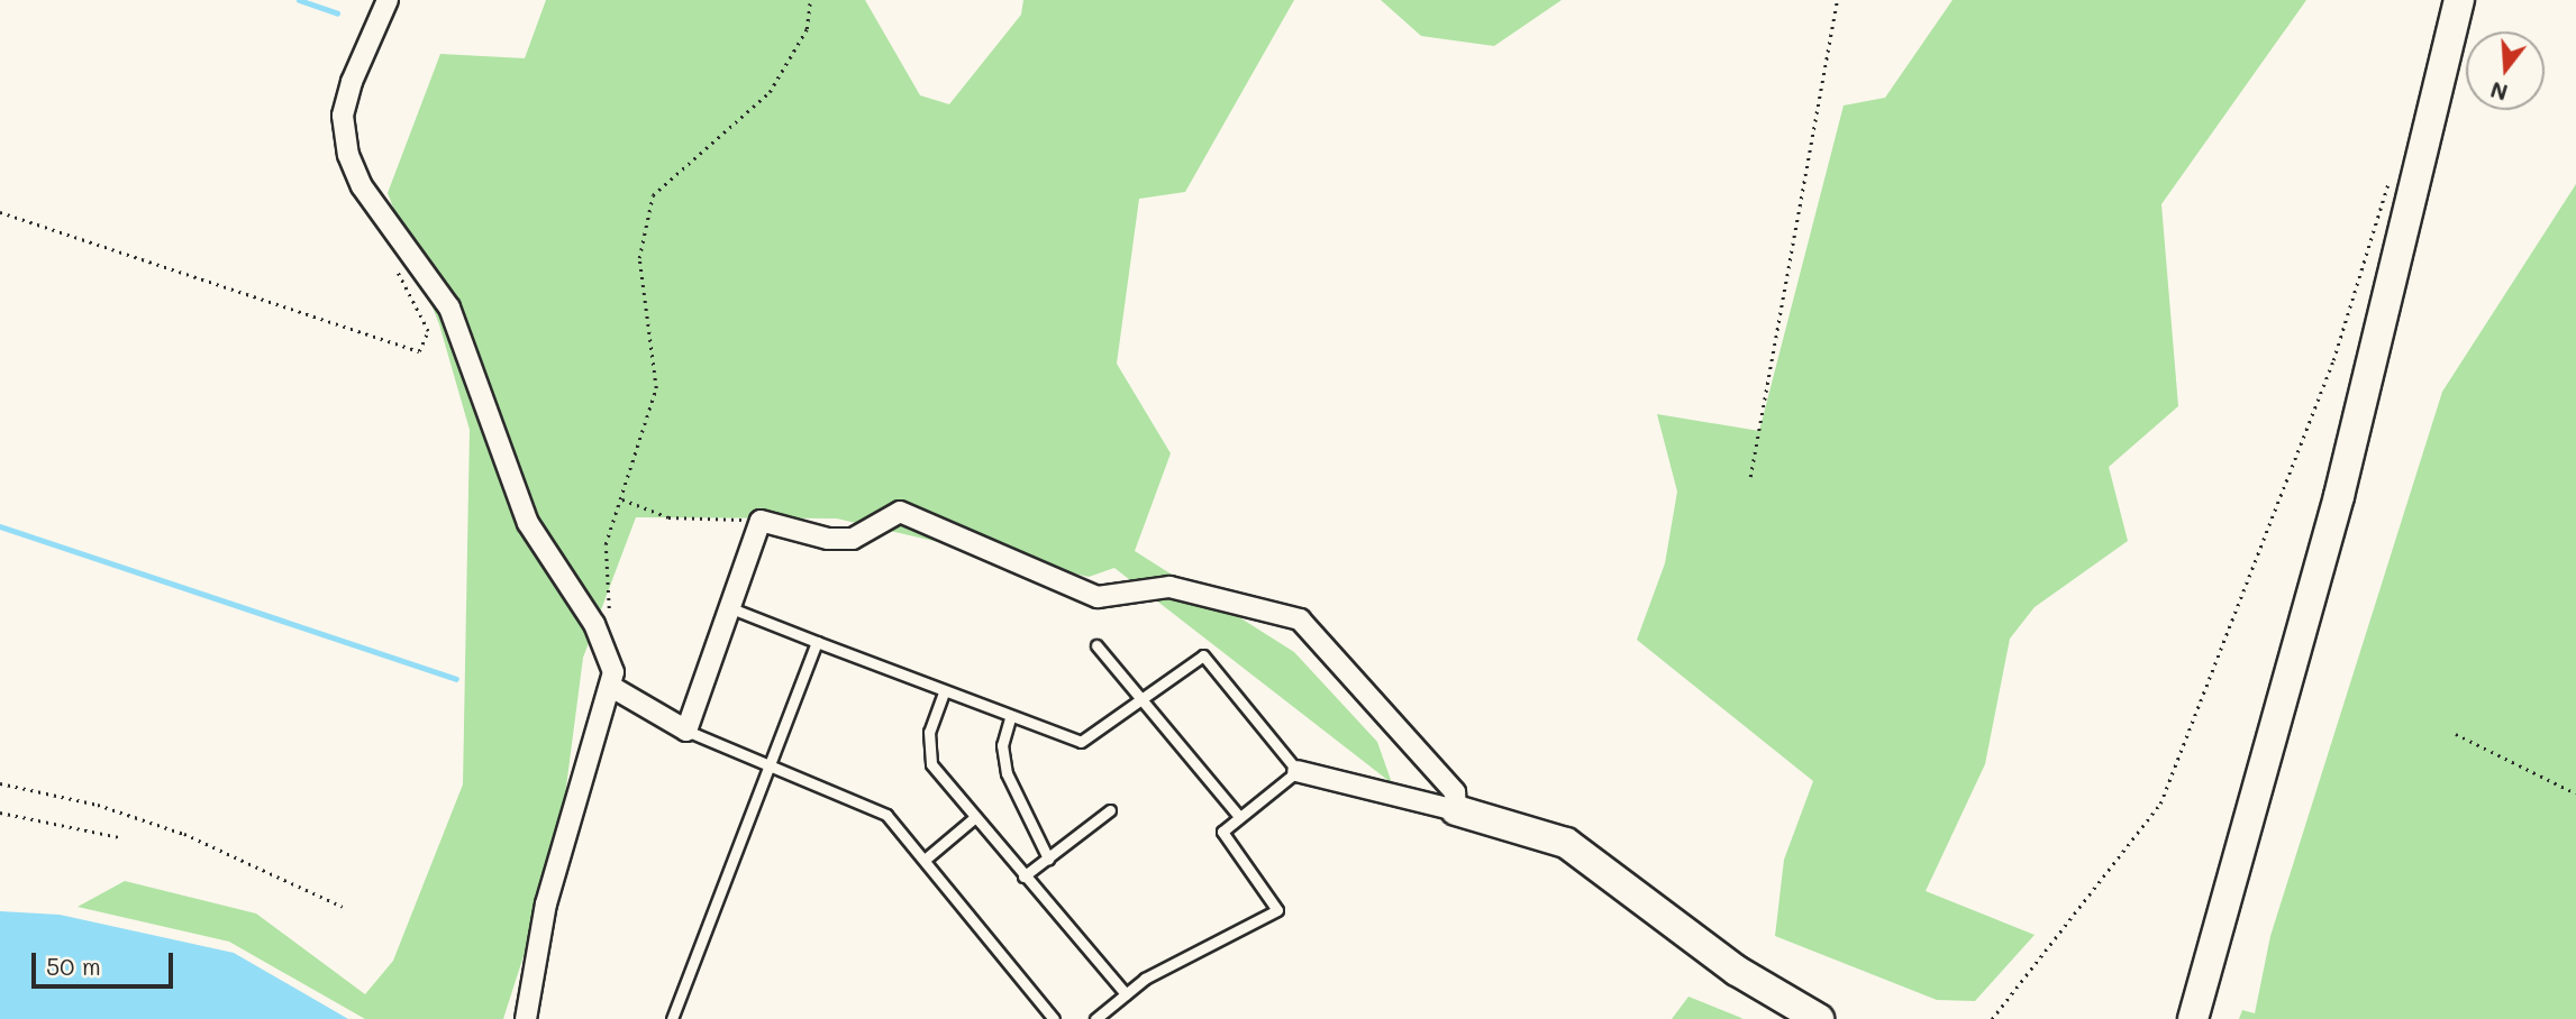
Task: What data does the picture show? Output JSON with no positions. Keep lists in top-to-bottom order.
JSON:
{
  "scale_bar": "50 m",
  "north": "bottom"
}
